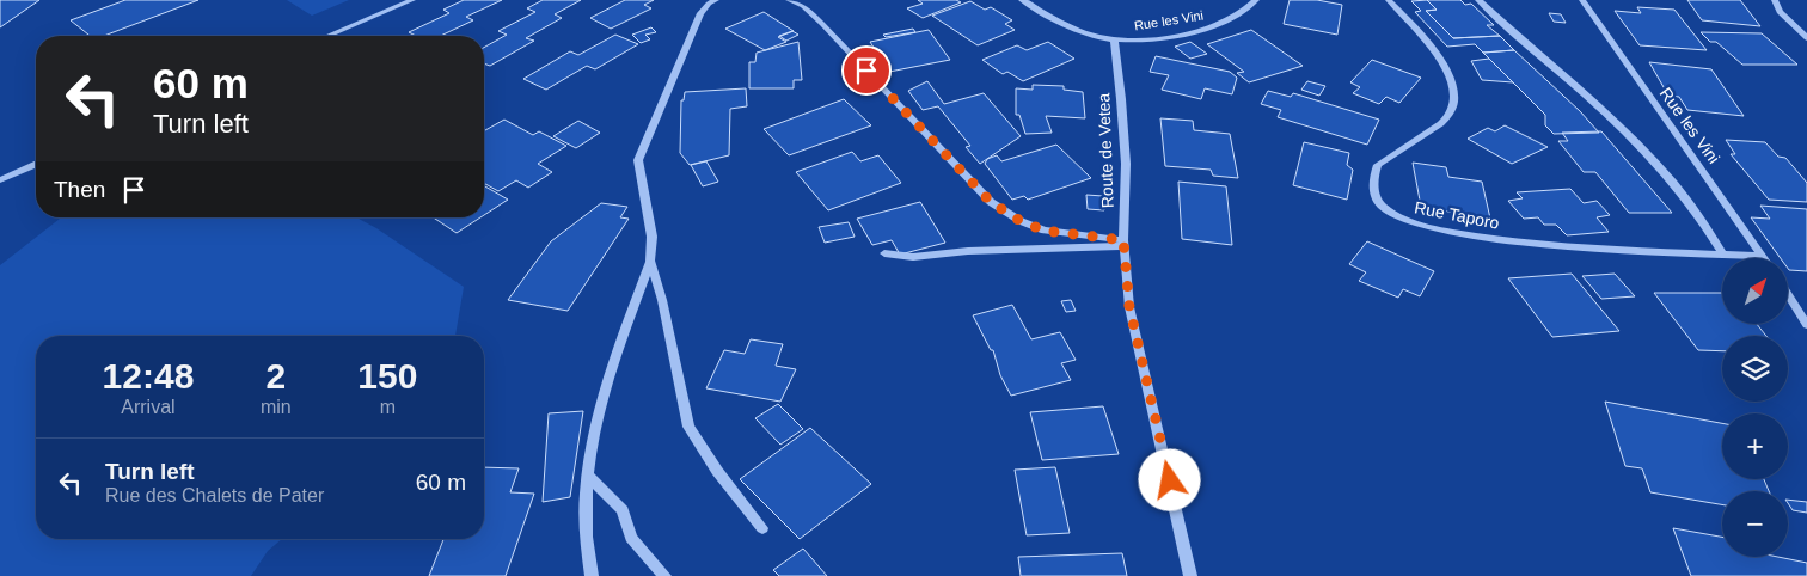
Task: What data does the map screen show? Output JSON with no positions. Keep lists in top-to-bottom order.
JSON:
{
  "streets": {
    "street": ["Rue les Vini", "Route de Vetea", "Rue Taporo"]
  },
  "crossings": [
    ["Rue les Vini", "Route de Vetea"],
    ["Rue les Vini", "Rue Taporo"]
  ],
  "north": "top right",
  "page": {
    "turn": ["60 m", "Turn left"],
    "then": "Then",
    "map_buttons": ["+", "−"],
    "eta": [
      "12:48",
      "Arrival",
      "2",
      "min",
      "150",
      "m"
    ],
    "list": [
      {
        "name": "Turn left",
        "note": "Rue des Chalets de Pater",
        "value": "60 m"
      }
    ]
  }
}
